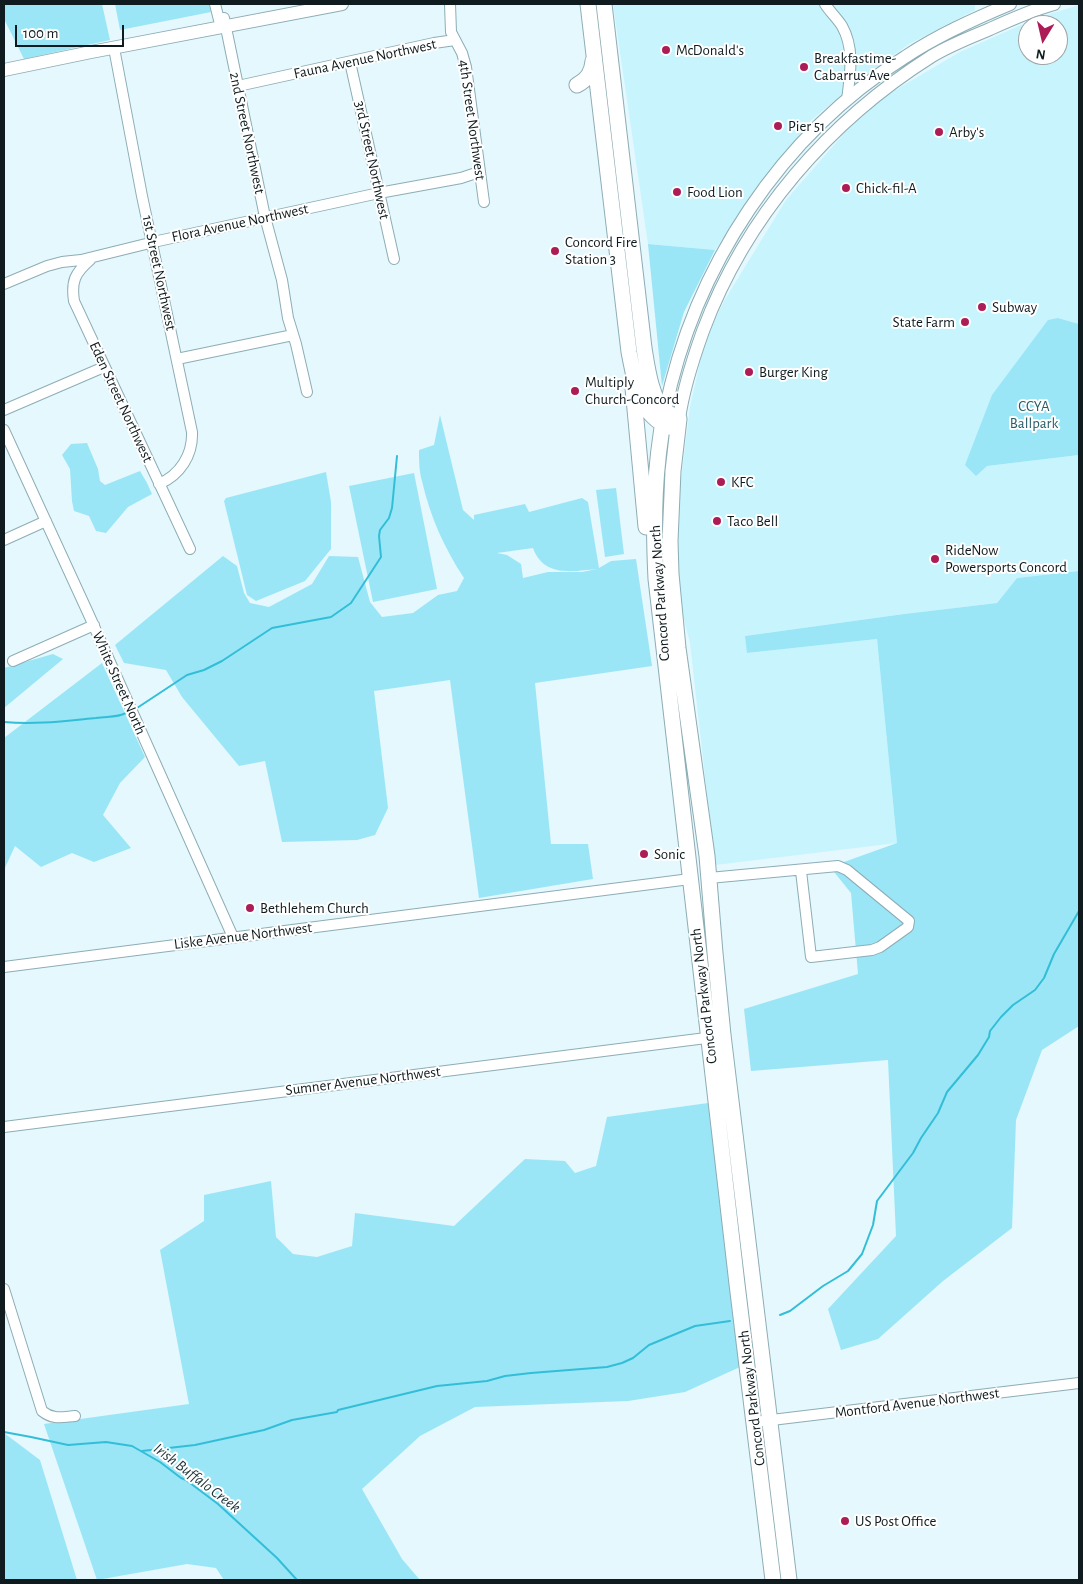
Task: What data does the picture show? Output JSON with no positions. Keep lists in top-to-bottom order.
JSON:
{
  "streets": {
    "highway": ["Concord Parkway North"],
    "street": [
      "Fauna Avenue Northwest",
      "4th Street Northwest",
      "2nd Street Northwest",
      "3rd Street Northwest",
      "Flora Avenue Northwest",
      "1st Street Northwest",
      "Eden Street Northwest",
      "White Street North",
      "Liske Avenue Northwest",
      "Sumner Avenue Northwest",
      "Montford Avenue Northwest"
    ]
  },
  "crossings": [
    ["Fauna Avenue Northwest", "4th Street Northwest"],
    ["Fauna Avenue Northwest", "2nd Street Northwest"],
    ["Fauna Avenue Northwest", "3rd Street Northwest"],
    ["4th Street Northwest", "Flora Avenue Northwest"],
    ["2nd Street Northwest", "Flora Avenue Northwest"],
    ["3rd Street Northwest", "Flora Avenue Northwest"],
    ["Flora Avenue Northwest", "1st Street Northwest"],
    ["Flora Avenue Northwest", "Eden Street Northwest"],
    ["1st Street Northwest", "Eden Street Northwest"],
    ["Concord Parkway North", "Liske Avenue Northwest"],
    ["Concord Parkway North", "Sumner Avenue Northwest"],
    ["Concord Parkway North", "Montford Avenue Northwest"],
    ["White Street North", "Liske Avenue Northwest"]
  ],
  "water": ["Irish Buffalo Creek"],
  "parks": ["CCYA Ballpark"],
  "places": [
    "McDonald's",
    "Breakfastime- Cabarrus Ave",
    "Pier 51",
    "Arby's",
    "Chick-fil-A",
    "Food Lion",
    "Concord Fire Station 3",
    "Subway",
    "State Farm",
    "Burger King",
    "Multiply Church-Concord",
    "KFC",
    "Taco Bell",
    "RideNow Powersports Concord",
    "Sonic",
    "Bethlehem Church",
    "US Post Office"
  ],
  "scale_bar": "100 m",
  "north": "bottom"
}
